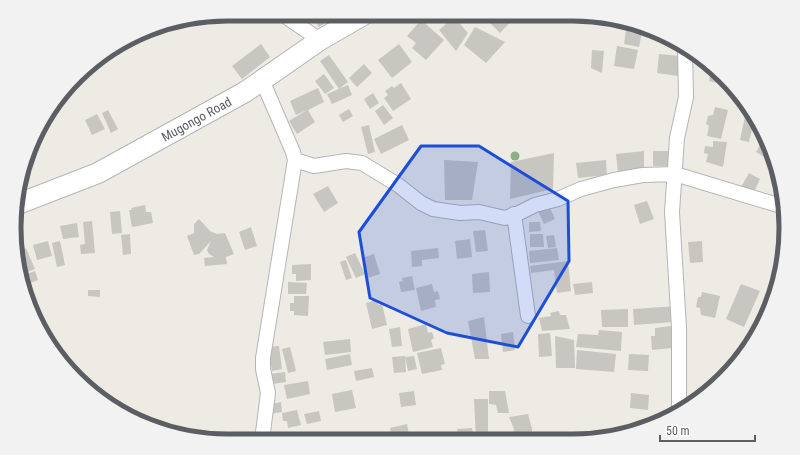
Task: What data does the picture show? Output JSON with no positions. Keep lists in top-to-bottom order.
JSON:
{
  "streets": {
    "street": ["Mugongo Road"]
  },
  "scale_bar": "50 m"
}
